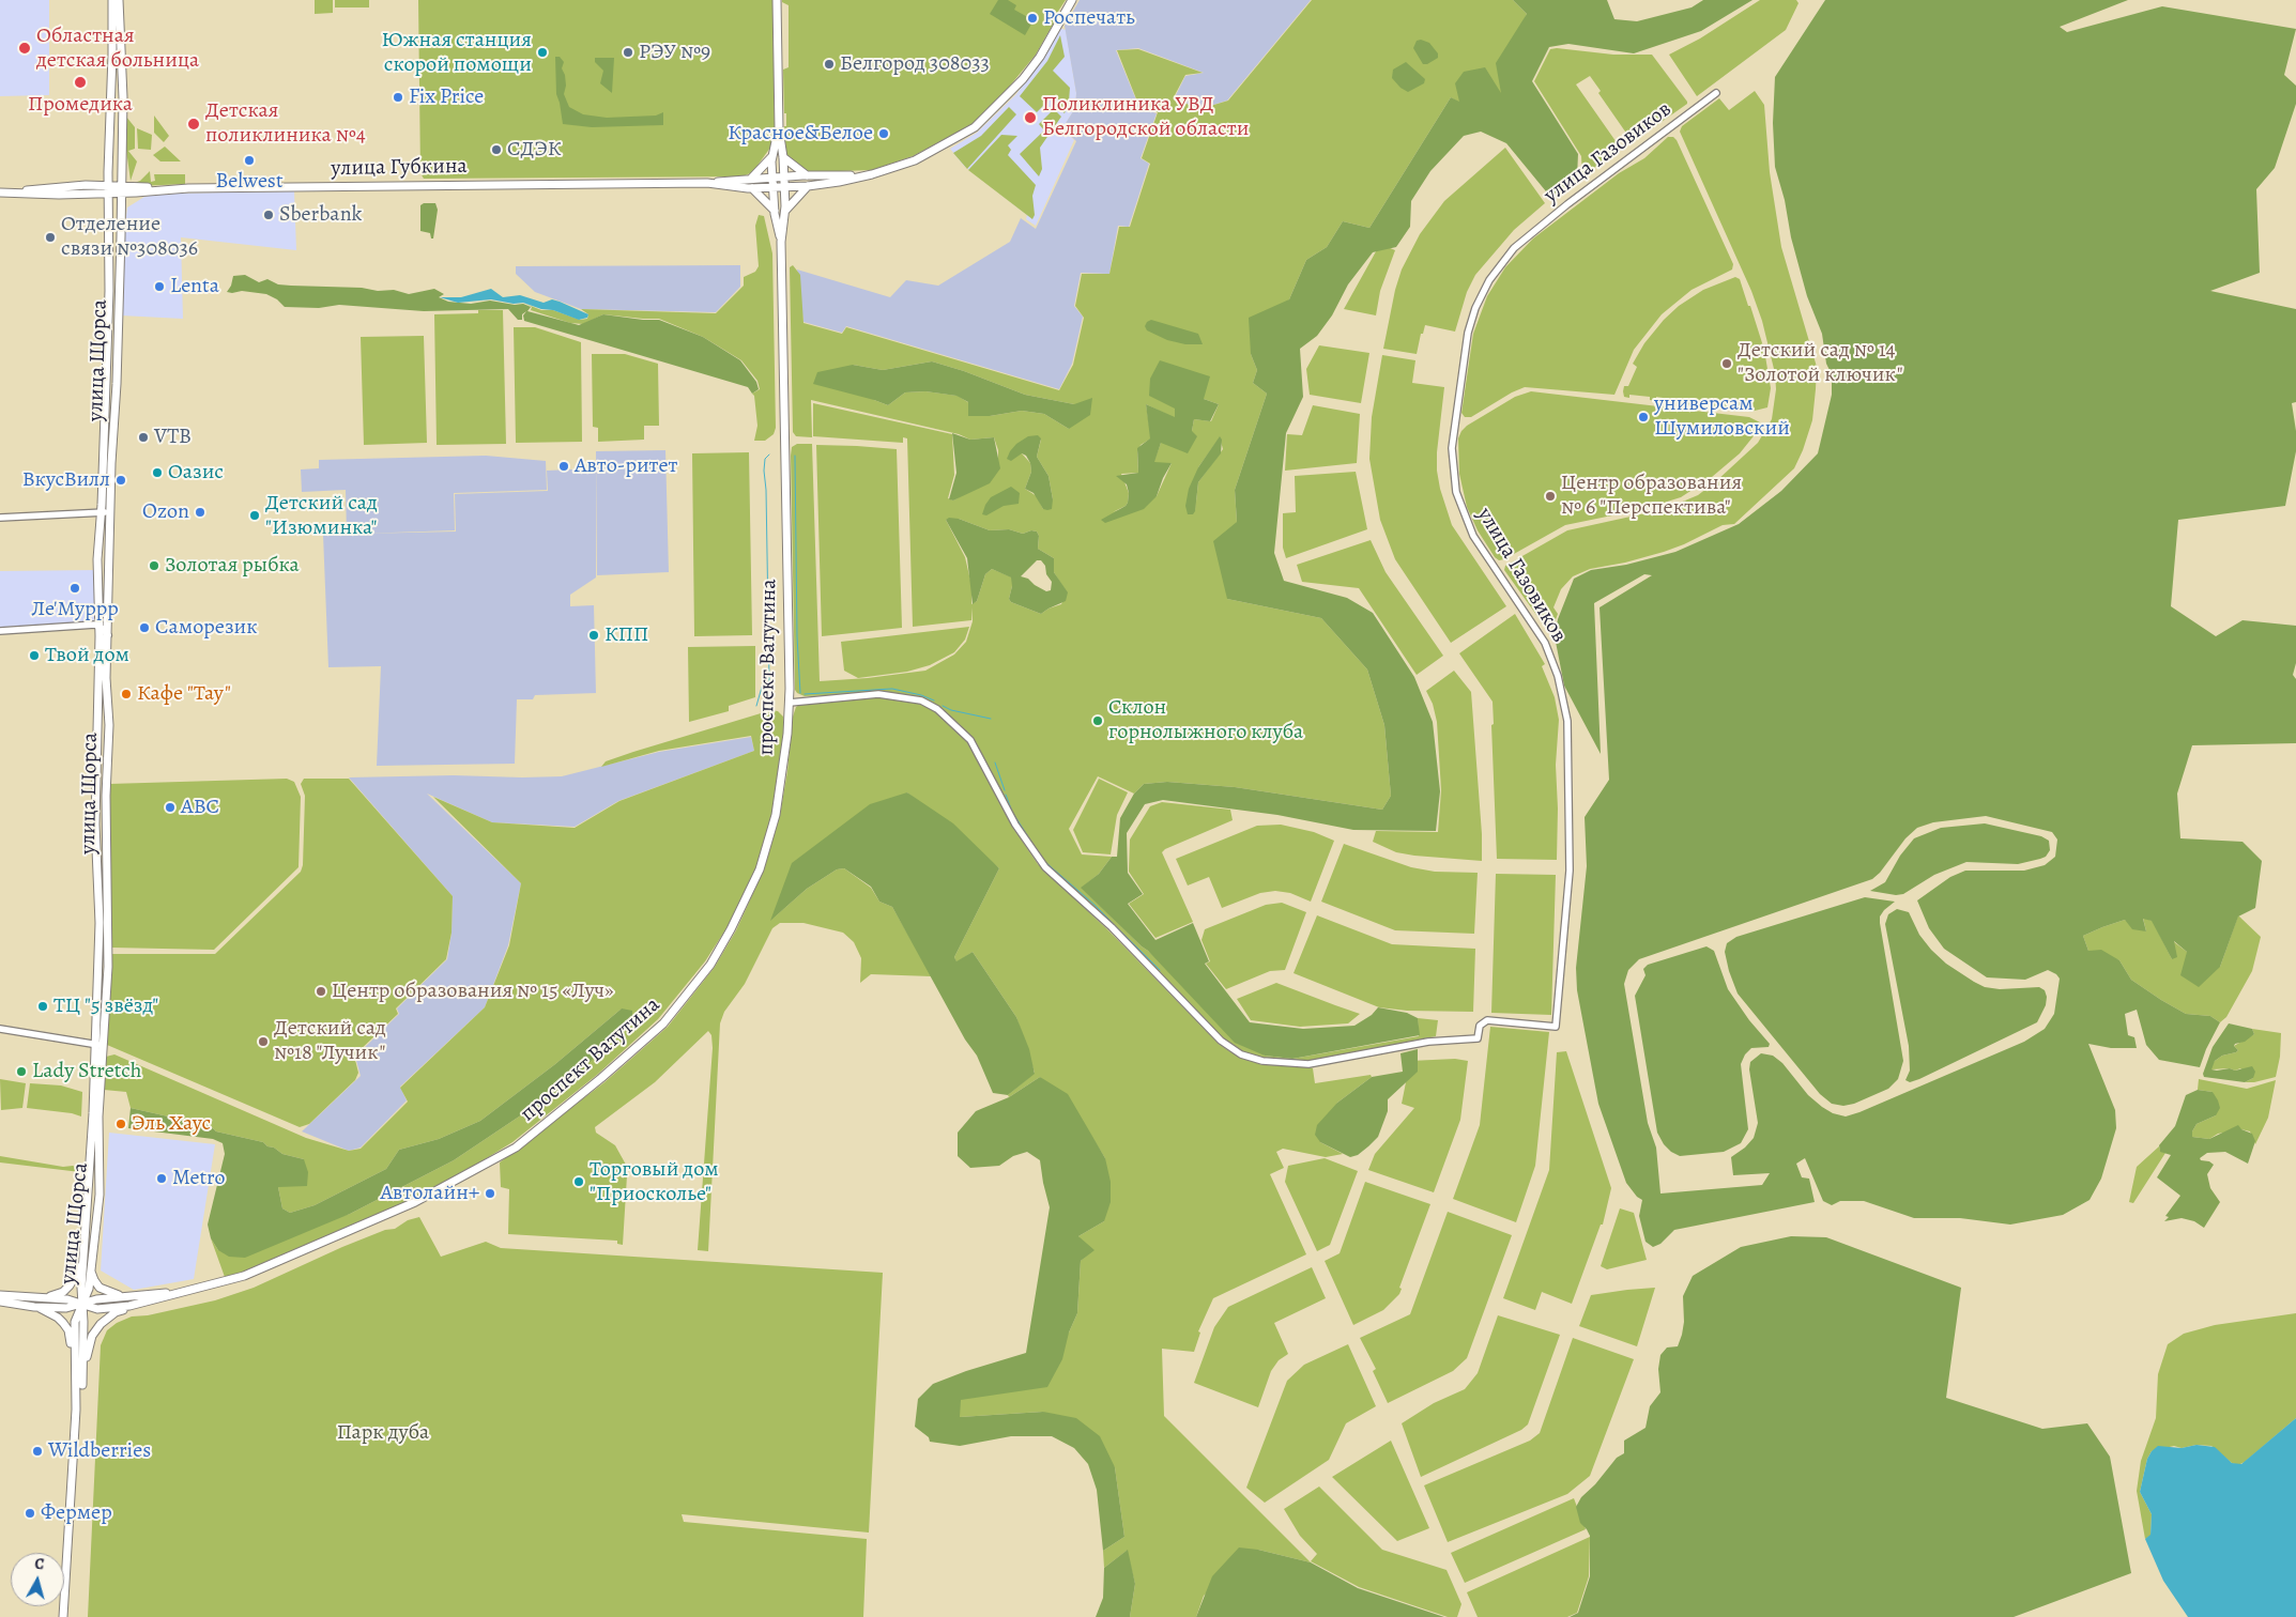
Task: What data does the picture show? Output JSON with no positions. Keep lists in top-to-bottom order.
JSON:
{
  "streets": {
    "main road": ["улица Губкина", "улица Щорса", "проспект Ватутина"],
    "street": ["улица Газовиков"]
  },
  "crossings": [
    ["улица Газовиков", "проспект Ватутина"],
    ["улица Губкина", "улица Щорса"],
    ["улица Щорса", "проспект Ватутина"]
  ],
  "parks": ["Парк дуба"],
  "places": [
    "Роспечать",
    "Областная детская больница",
    "Южная станция скорой помощи",
    "РЭУ №9",
    "Белгород 308033",
    "Промедика",
    "Fix Price",
    "Поликлиника УВД Белгородской области",
    "Детская поликлиника №4",
    "Красное&Белое",
    "СДЭК",
    "Belwest",
    "Sberbank",
    "Отделение связи №308036",
    "Lenta",
    "Детский сад № 14 \"Золотой ключик\"",
    "универсам Шумиловский",
    "VTB",
    "Авто-ритет",
    "Оазис",
    "ВкусВилл",
    "Центр образования № 6 \"Перспектива\"",
    "Ozon",
    "Детский сад \"Изюминка\"",
    "Золотая рыбка",
    "Ле'Муррр",
    "Саморезик",
    "КПП",
    "Твой дом",
    "Кафе \"Тау\"",
    "Склон горнолыжного клуба",
    "АВС",
    "Центр образования № 15 «Луч»",
    "ТЦ \"5 звёзд\"",
    "Детский сад №18 \"Лучик\"",
    "Lady Stretch",
    "Эль Хаус",
    "Metro",
    "Торговый дом \"Приосколье\"",
    "Автолайн+",
    "Wildberries",
    "Фермер"
  ],
  "north": "top"
}
